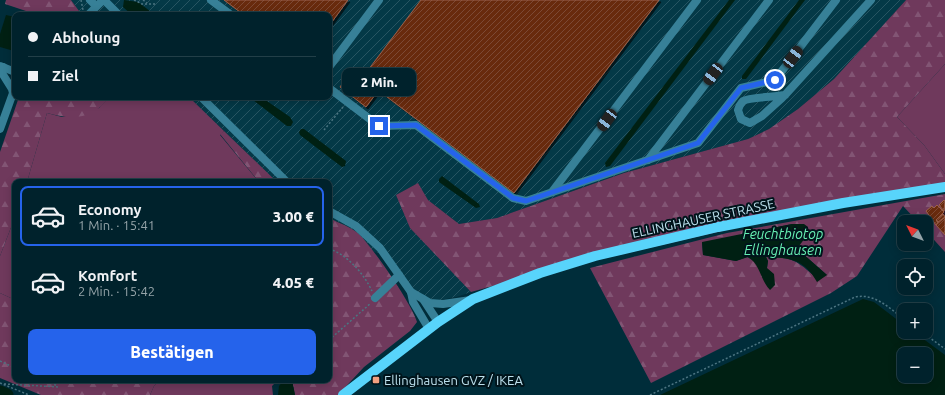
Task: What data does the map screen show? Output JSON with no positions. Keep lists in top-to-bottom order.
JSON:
{
  "streets": {
    "main road": ["ELLINGHAUSER STRASSE"]
  },
  "water": ["Feuchtbiotop Ellinghausen"],
  "places": {
    "transit": ["Ellinghausen GVZ / IKEA"]
  },
  "north": "top left",
  "page": {
    "banner": ["Abholung", "Ziel"],
    "bubble": "2 Min.",
    "list": [
      {
        "name": "Economy",
        "note": "1 Min. · 15:41",
        "value": "3.00 €"
      },
      {
        "name": "Komfort",
        "note": "2 Min. · 15:42",
        "value": "4.05 €"
      }
    ],
    "map_buttons": ["+", "−"],
    "buttons": "Bestätigen"
  }
}
